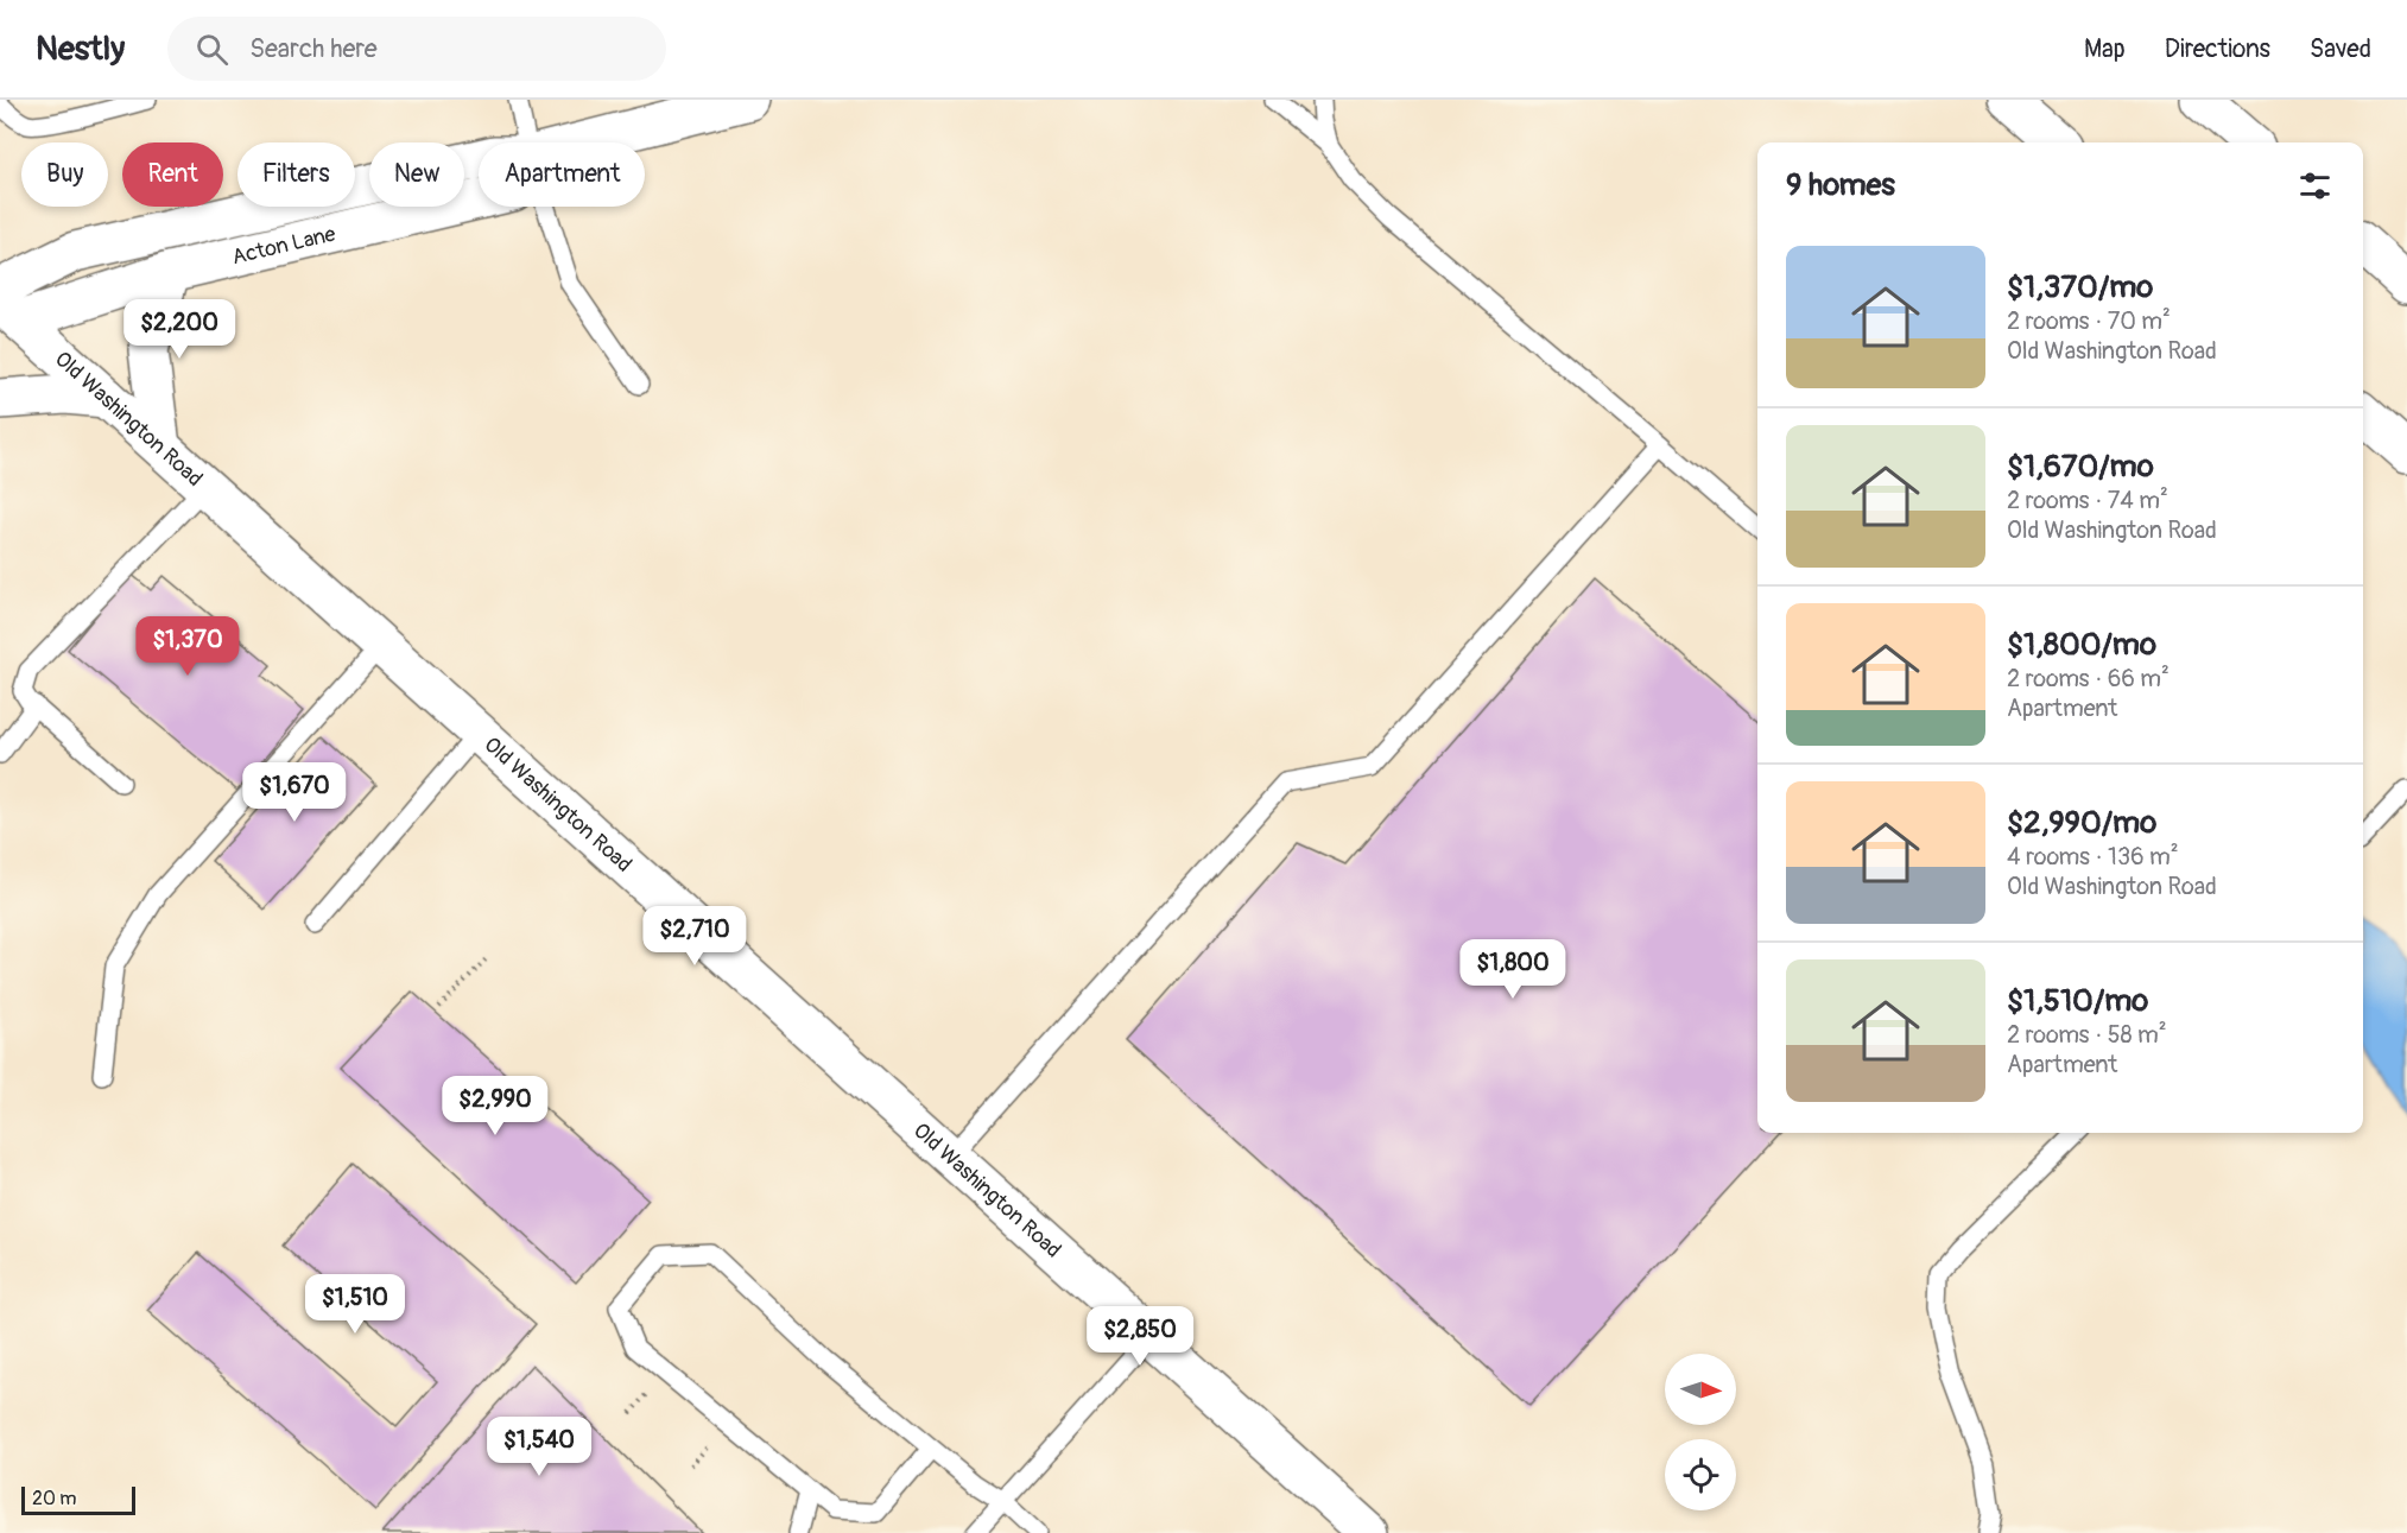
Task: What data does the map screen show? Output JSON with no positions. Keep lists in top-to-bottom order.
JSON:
{
  "streets": {
    "main road": ["Acton Lane", "Old Washington Road"]
  },
  "crossings": [
    ["Acton Lane", "Old Washington Road"]
  ],
  "scale_bar": "20 m",
  "north": "right",
  "page": {
    "header": "Nestly",
    "search": "Search here",
    "nav": ["Map", "Directions", "Saved"],
    "chip": [
      "Buy",
      "Rent",
      "Filters",
      "New",
      "Apartment"
    ],
    "heading": "9 homes",
    "list": [
      {
        "name": "$1,370/mo",
        "note": "2 rooms · 70 m² · Old Washington Road"
      },
      {
        "name": "$1,670/mo",
        "note": "2 rooms · 74 m² · Old Washington Road"
      },
      {
        "name": "$1,800/mo",
        "note": "2 rooms · 66 m² · Apartment"
      },
      {
        "name": "$2,990/mo",
        "note": "4 rooms · 136 m² · Old Washington Road"
      },
      {
        "name": "$1,510/mo",
        "note": "2 rooms · 58 m² · Apartment"
      }
    ],
    "price": [
      "$2,200",
      "$1,370",
      "$1,670",
      "$2,710",
      "$1,800",
      "$2,990",
      "$1,510",
      "$2,850",
      "$1,540"
    ],
    "scale": "20 m"
  }
}
